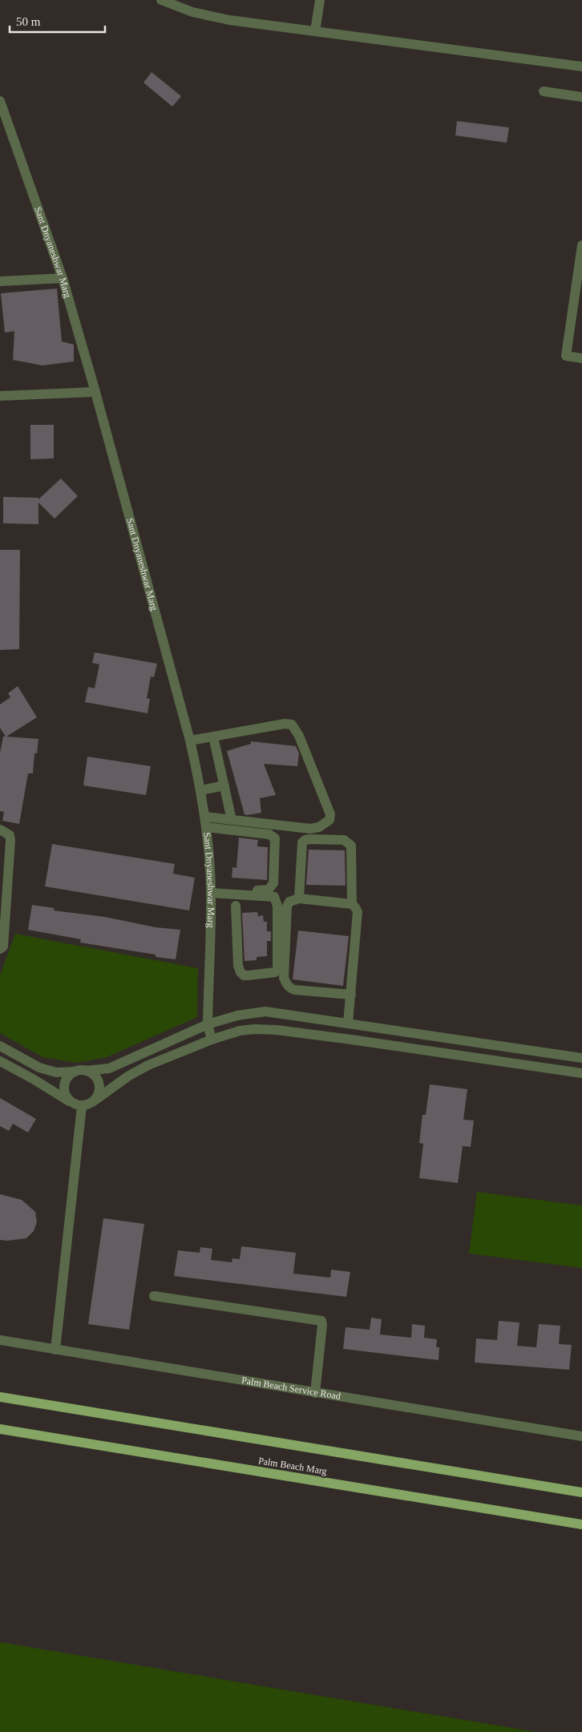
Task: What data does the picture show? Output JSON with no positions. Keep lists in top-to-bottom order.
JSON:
{
  "streets": {
    "main road": ["Palm Beach Marg"],
    "street": ["Sant Dnyaneshwar Marg", "Palm Beach Service Road"]
  },
  "scale_bar": "50 m"
}
